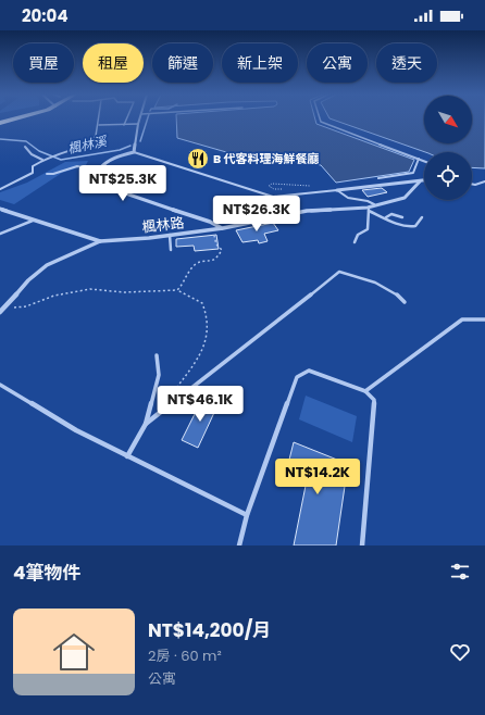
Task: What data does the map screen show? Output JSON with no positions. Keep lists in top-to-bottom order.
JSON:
{
  "streets": {
    "street": ["楓林路"]
  },
  "water": ["楓林溪"],
  "places": {
    "restaurant": ["B 代客料理海鮮餐廳"]
  },
  "north": "bottom right",
  "page": {
    "status": "20:04",
    "chip": [
      "買屋",
      "租屋",
      "篩選",
      "新上架",
      "公寓",
      "透天"
    ],
    "price": [
      "NT$25.3K",
      "NT$26.3K",
      "NT$46.1K",
      "NT$14.2K"
    ],
    "heading": "4筆物件",
    "list": [
      {
        "name": "NT$14,200/月",
        "note": "2房 · 60 m² · 公寓"
      }
    ]
  }
}
